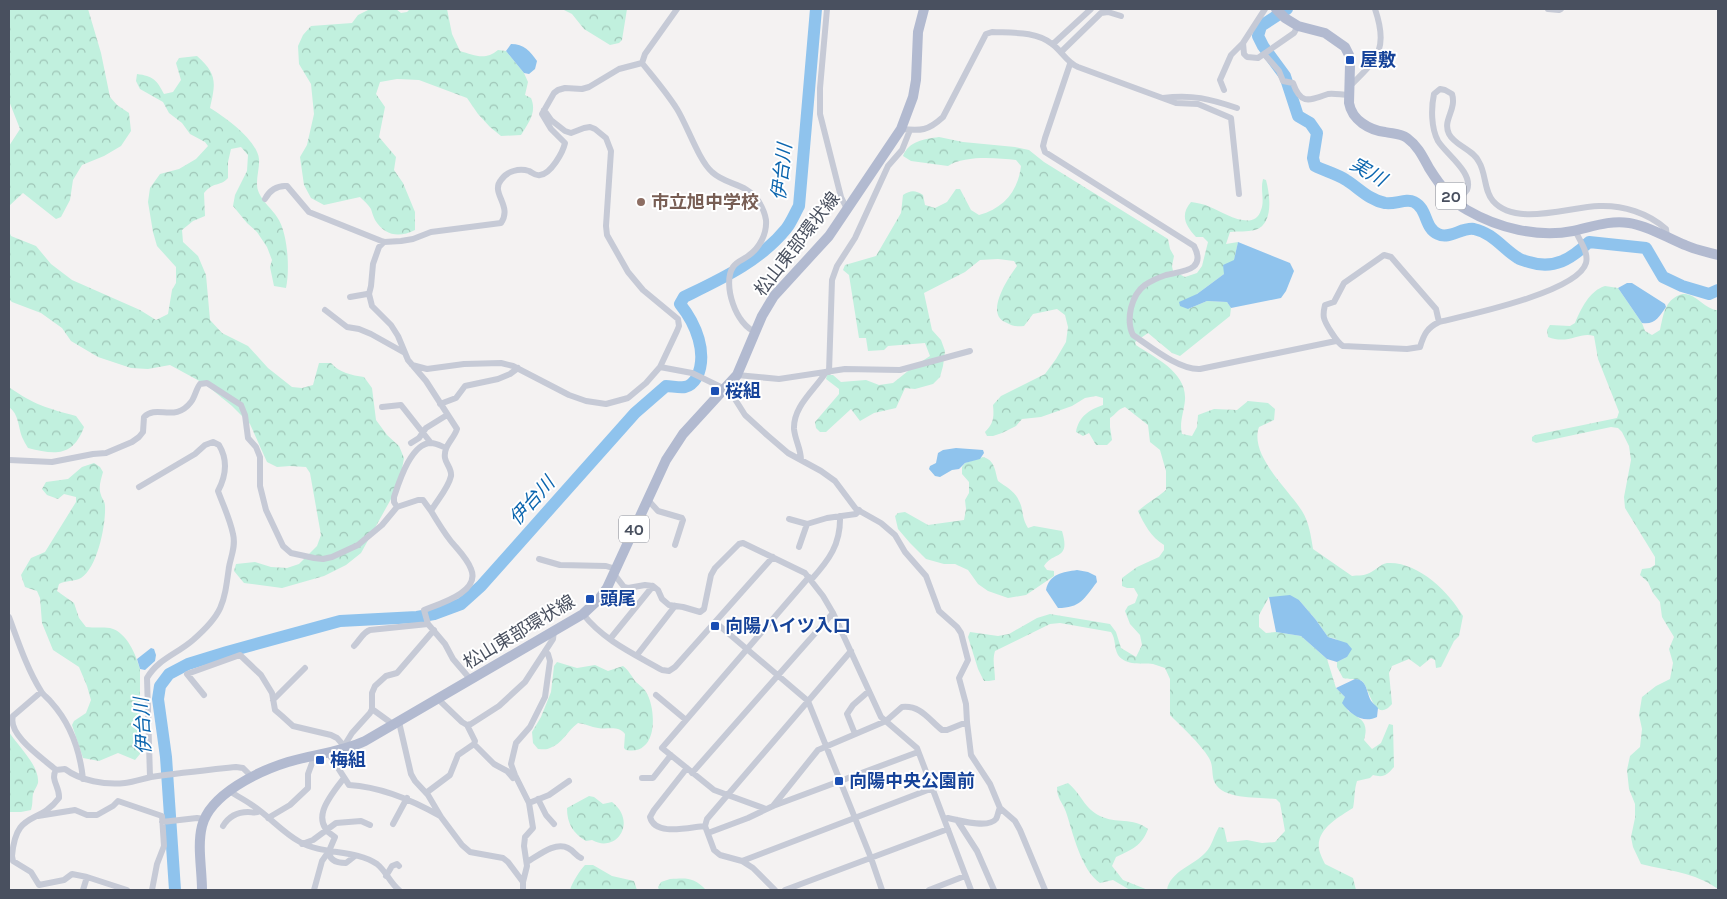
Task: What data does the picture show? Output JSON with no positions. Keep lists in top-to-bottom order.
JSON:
{
  "streets": {
    "main road": ["20", "松山東部環状線", "40"]
  },
  "water": ["伊台川", "実川"],
  "places": {
    "transit": [
      "屋敷",
      "桜組",
      "頭尾",
      "向陽ハイツ入口",
      "梅組",
      "向陽中央公園前"
    ],
    "other": ["市立旭中学校"]
  }
}
